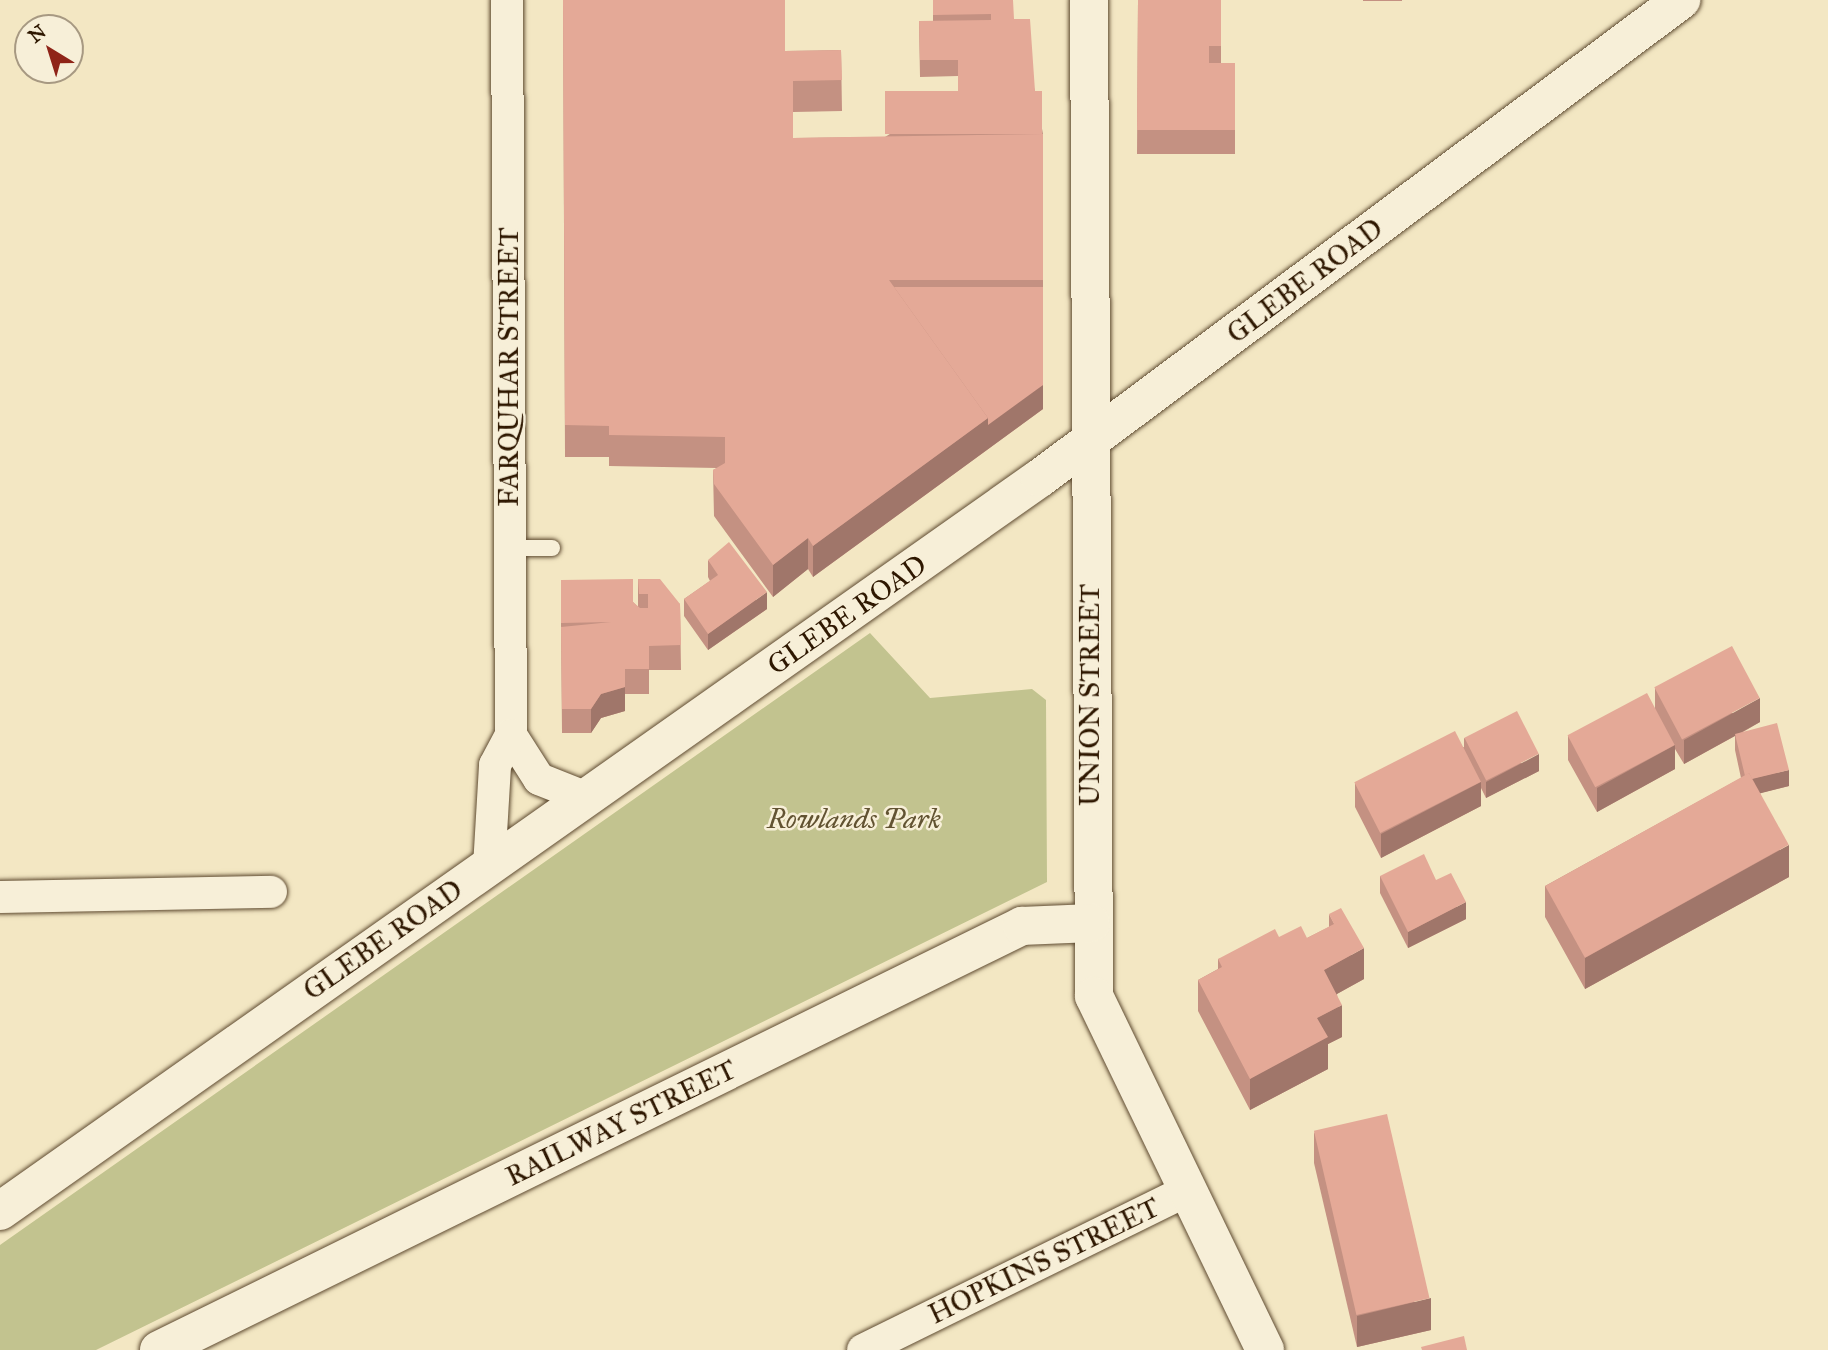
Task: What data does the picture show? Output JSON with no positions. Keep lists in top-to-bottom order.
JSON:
{
  "streets": {
    "main road": ["GLEBE ROAD", "UNION STREET", "RAILWAY STREET"],
    "street": ["FARQUHAR STREET", "HOPKINS STREET"]
  },
  "crossings": [
    ["GLEBE ROAD", "FARQUHAR STREET"],
    ["GLEBE ROAD", "UNION STREET"],
    ["UNION STREET", "RAILWAY STREET"],
    ["UNION STREET", "HOPKINS STREET"]
  ],
  "parks": ["Rowlands Park"],
  "north": "top left"
}
